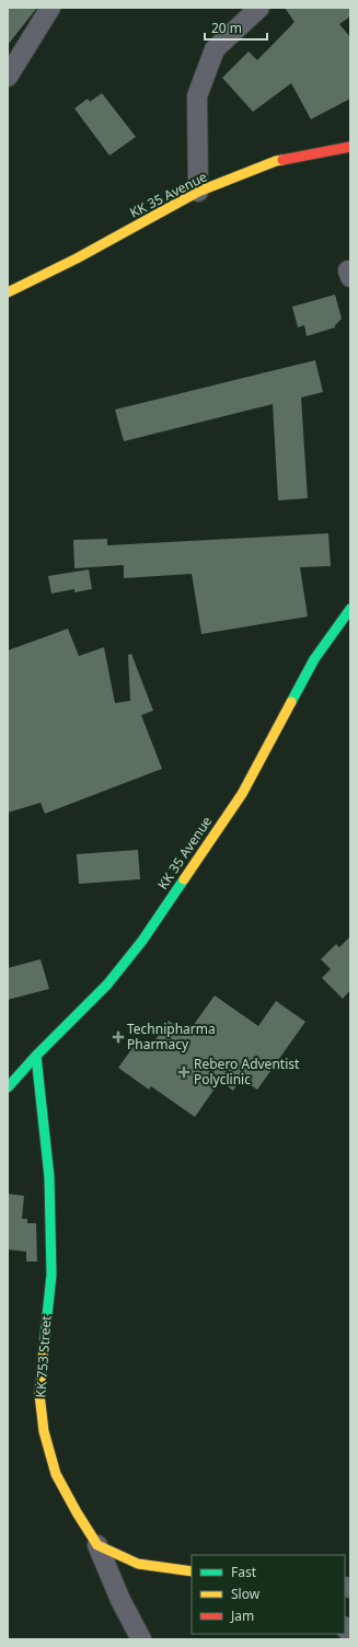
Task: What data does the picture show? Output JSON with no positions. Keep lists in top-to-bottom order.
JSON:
{
  "streets": {
    "main road": ["KK 35 Avenue", "KK 753 Street"]
  },
  "crossings": [
    ["KK 35 Avenue", "KK 753 Street"]
  ],
  "places": {
    "health": ["Technipharma Pharmacy", "Rebero Adventist Polyclinic"]
  },
  "legend": ["Fast", "Slow", "Jam"],
  "scale_bar": "20 m"
}
